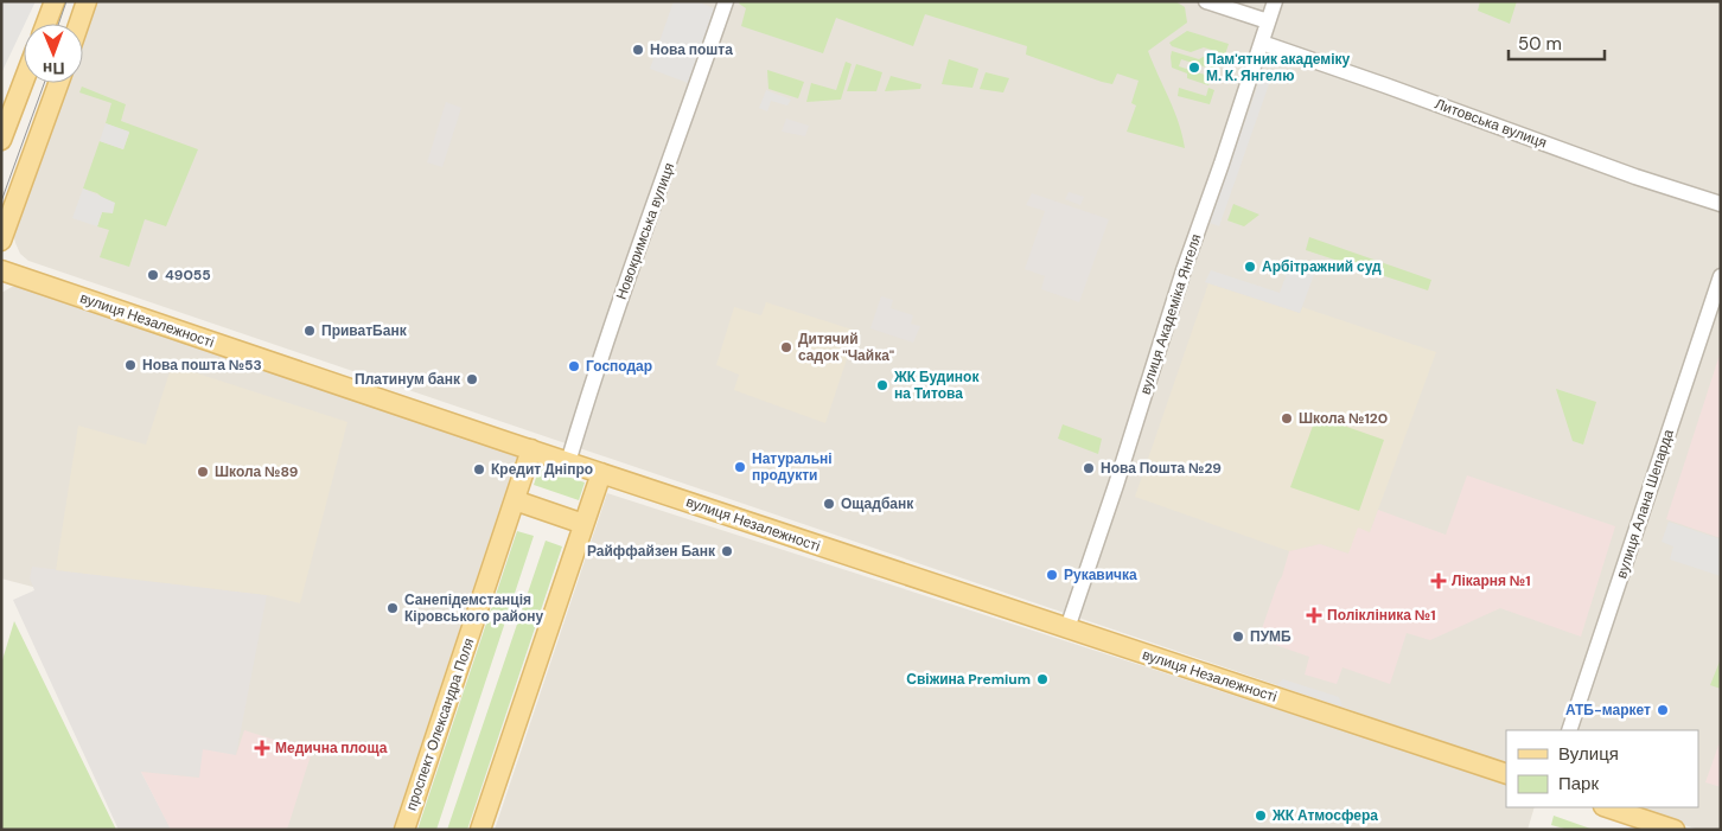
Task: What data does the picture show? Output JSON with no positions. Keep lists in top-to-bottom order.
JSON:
{
  "streets": {
    "main road": ["вулиця Незалежності", "проспект Олександра Поля"],
    "street": [
      "Литовська вулиця",
      "Новокримська вулиця",
      "вулиця Академіка Янгеля",
      "вулиця Алана Шепарда"
    ]
  },
  "crossings": [
    ["Литовська вулиця", "вулиця Академіка Янгеля"],
    ["Новокримська вулиця", "вулиця Незалежності"],
    ["вулиця Академіка Янгеля", "вулиця Незалежності"],
    ["вулиця Незалежності", "проспект Олександра Поля"]
  ],
  "places": {
    "other": [
      "Нова пошта",
      "Пам'ятник академіку М. К. Янгелю",
      "Арбітражний суд",
      "49055",
      "ПриватБанк",
      "Дитячий садок \"Чайка\"",
      "Нова пошта №53",
      "Господар",
      "Платинум банк",
      "ЖК Будинок на Титова",
      "Школа №120",
      "Натуральні продукти",
      "Нова Пошта №29",
      "Кредит Дніпро",
      "Школа №89",
      "Ощадбанк",
      "Райффайзен Банк",
      "Рукавичка",
      "Санепідемстанція Кіровського району",
      "ПУМБ",
      "Свіжина Premium",
      "АТБ-маркет",
      "ЖК Атмосфера"
    ],
    "health": ["Лікарня №1", "Полікліника №1", "Медична площа"]
  },
  "legend": ["Вулиця", "Парк"],
  "scale_bar": "50 m",
  "north": "bottom"
}
